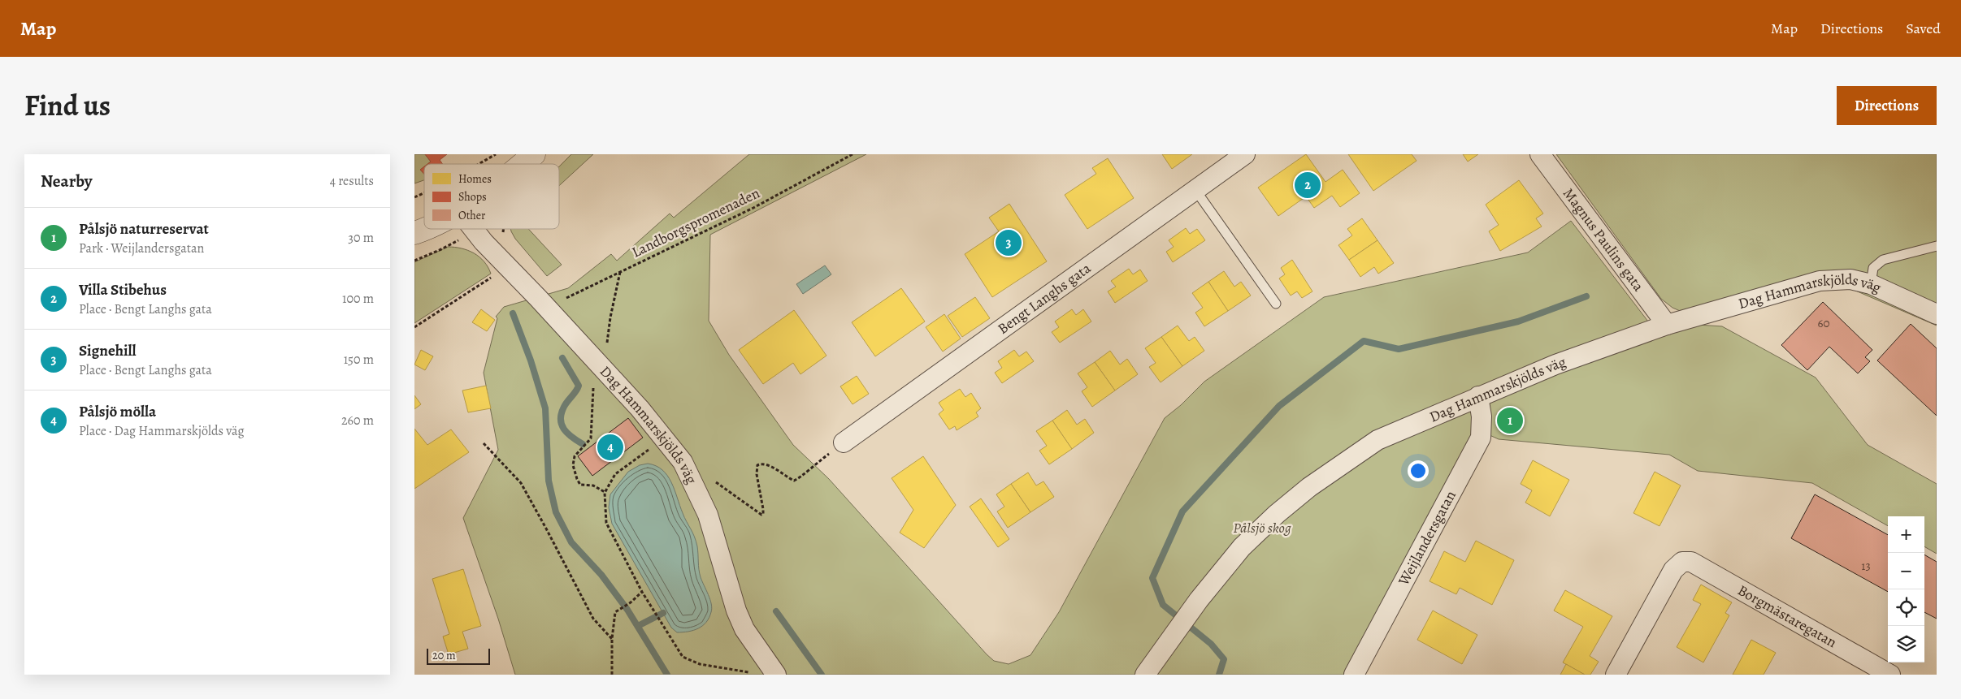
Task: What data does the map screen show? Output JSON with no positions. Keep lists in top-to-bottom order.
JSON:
{
  "streets": {
    "street": [
      "Magnus Paulins gata",
      "Bengt Langhs gata",
      "Dag Hammarskjölds väg",
      "Weijlandersgatan",
      "Borgmästaregatan"
    ],
    "path": ["Landborgspromenaden"]
  },
  "crossings": [
    ["Landborgspromenaden", "Dag Hammarskjölds väg"],
    ["Magnus Paulins gata", "Dag Hammarskjölds väg"],
    ["Dag Hammarskjölds väg", "Weijlandersgatan"]
  ],
  "parks": ["Pålsjö skog"],
  "house_numbers": ["60", "13"],
  "legend": ["Homes", "Shops", "Other"],
  "scale_bar": "20 m",
  "page": {
    "header": "Map",
    "nav": ["Map", "Directions", "Saved"],
    "title": "Find us",
    "buttons": "Directions",
    "heading": ["Nearby", "4 results"],
    "pins": [
      "2",
      "3",
      "1",
      "4"
    ],
    "list": [
      {
        "mark": "1",
        "name": "Pålsjö naturreservat",
        "note": "Park · Weijlandersgatan",
        "value": "30 m"
      },
      {
        "mark": "2",
        "name": "Villa Stibehus",
        "note": "Place · Bengt Langhs gata",
        "value": "100 m"
      },
      {
        "mark": "3",
        "name": "Signehill",
        "note": "Place · Bengt Langhs gata",
        "value": "150 m"
      },
      {
        "mark": "4",
        "name": "Pålsjö mölla",
        "note": "Place · Dag Hammarskjölds väg",
        "value": "260 m"
      }
    ],
    "map_buttons": ["+", "−"],
    "scale": "20 m"
  }
}
